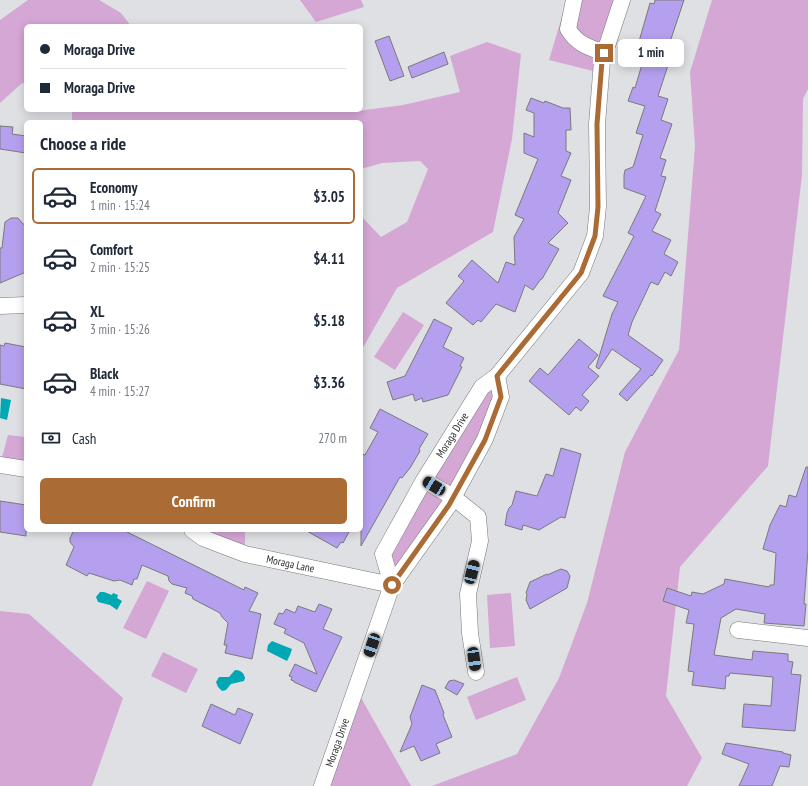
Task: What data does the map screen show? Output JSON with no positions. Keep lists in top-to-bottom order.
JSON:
{
  "streets": {
    "street": ["Moraga Drive", "Moraga Lane"]
  },
  "crossings": [
    ["Moraga Drive", "Moraga Lane"]
  ],
  "page": {
    "banner": ["Moraga Drive", "Moraga Drive"],
    "bubble": "1 min",
    "heading": "Choose a ride",
    "list": [
      {
        "name": "Economy",
        "note": "1 min · 15:24",
        "value": "$3.05"
      },
      {
        "name": "Comfort",
        "note": "2 min · 15:25",
        "value": "$4.11"
      },
      {
        "name": "XL",
        "note": "3 min · 15:26",
        "value": "$5.18"
      },
      {
        "name": "Black",
        "note": "4 min · 15:27",
        "value": "$3.36"
      }
    ],
    "pay": ["Cash", "270 m"],
    "buttons": "Confirm"
  }
}
